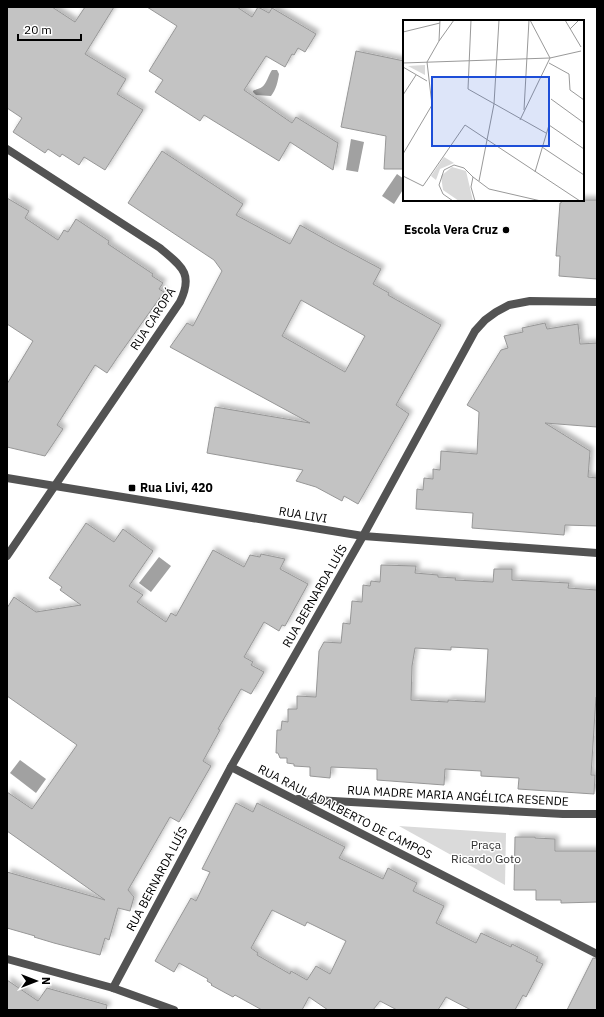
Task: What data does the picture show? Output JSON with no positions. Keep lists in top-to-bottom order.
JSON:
{
  "streets": {
    "street": [
      "RUA CAROPÁ",
      "RUA LIVI",
      "RUA BERNARDA LUÍS",
      "RUA MADRE MARIA ANGÉLICA RESENDE",
      "RUA RAUL ADALBERTO DE CAMPOS"
    ]
  },
  "crossings": [
    ["RUA CAROPÁ", "RUA LIVI"],
    ["RUA LIVI", "RUA BERNARDA LUÍS"],
    ["RUA BERNARDA LUÍS", "RUA RAUL ADALBERTO DE CAMPOS"],
    ["RUA MADRE MARIA ANGÉLICA RESENDE", "RUA RAUL ADALBERTO DE CAMPOS"]
  ],
  "parks": ["Praça Ricardo Goto"],
  "places": {
    "other": ["Escola Vera Cruz"],
    "transit": ["Rua Livi, 420"]
  },
  "scale_bar": "20 m",
  "north": "right"
}
